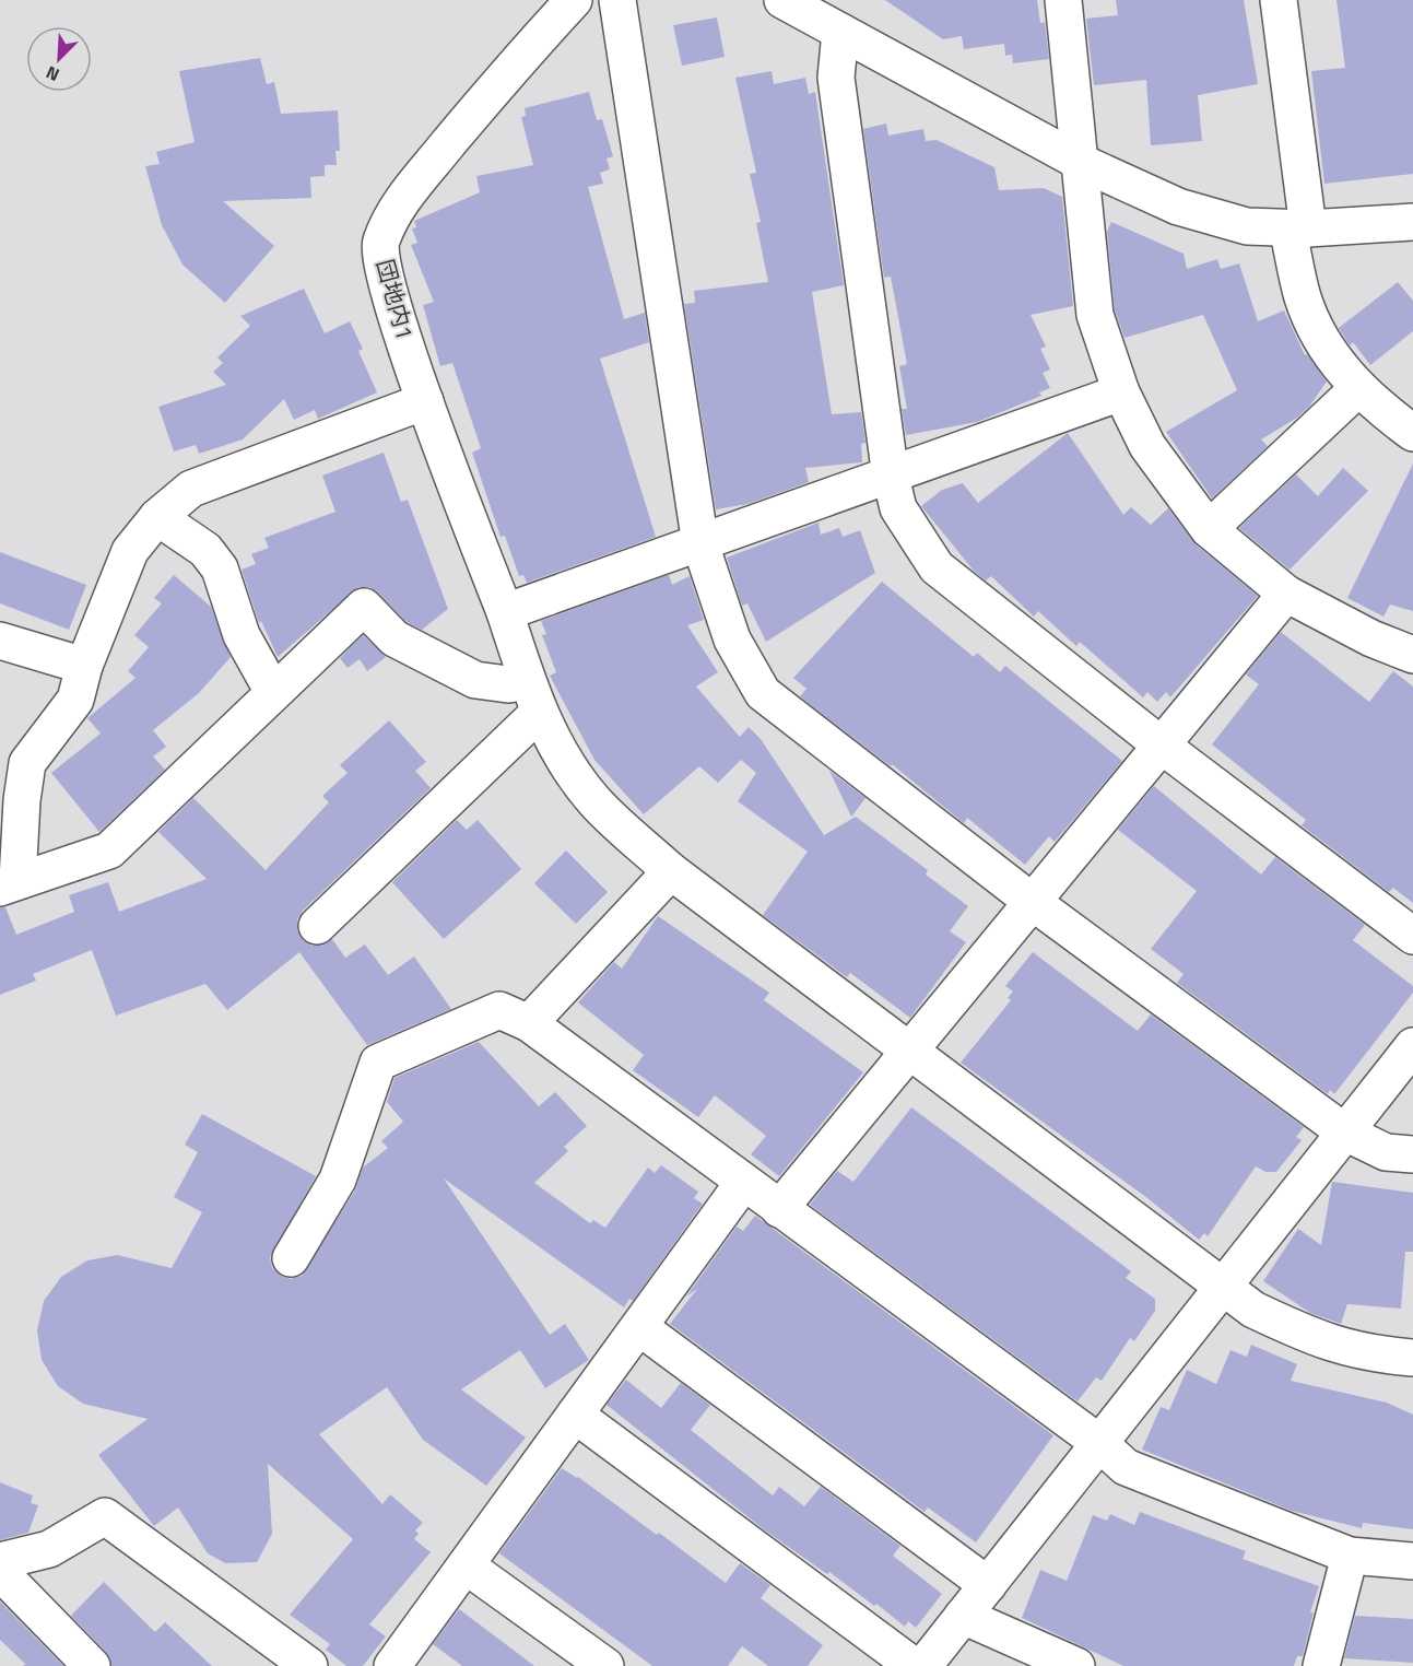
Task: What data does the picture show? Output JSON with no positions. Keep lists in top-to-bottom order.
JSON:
{
  "streets": {
    "street": ["団地内1"]
  },
  "north": "bottom left"
}
